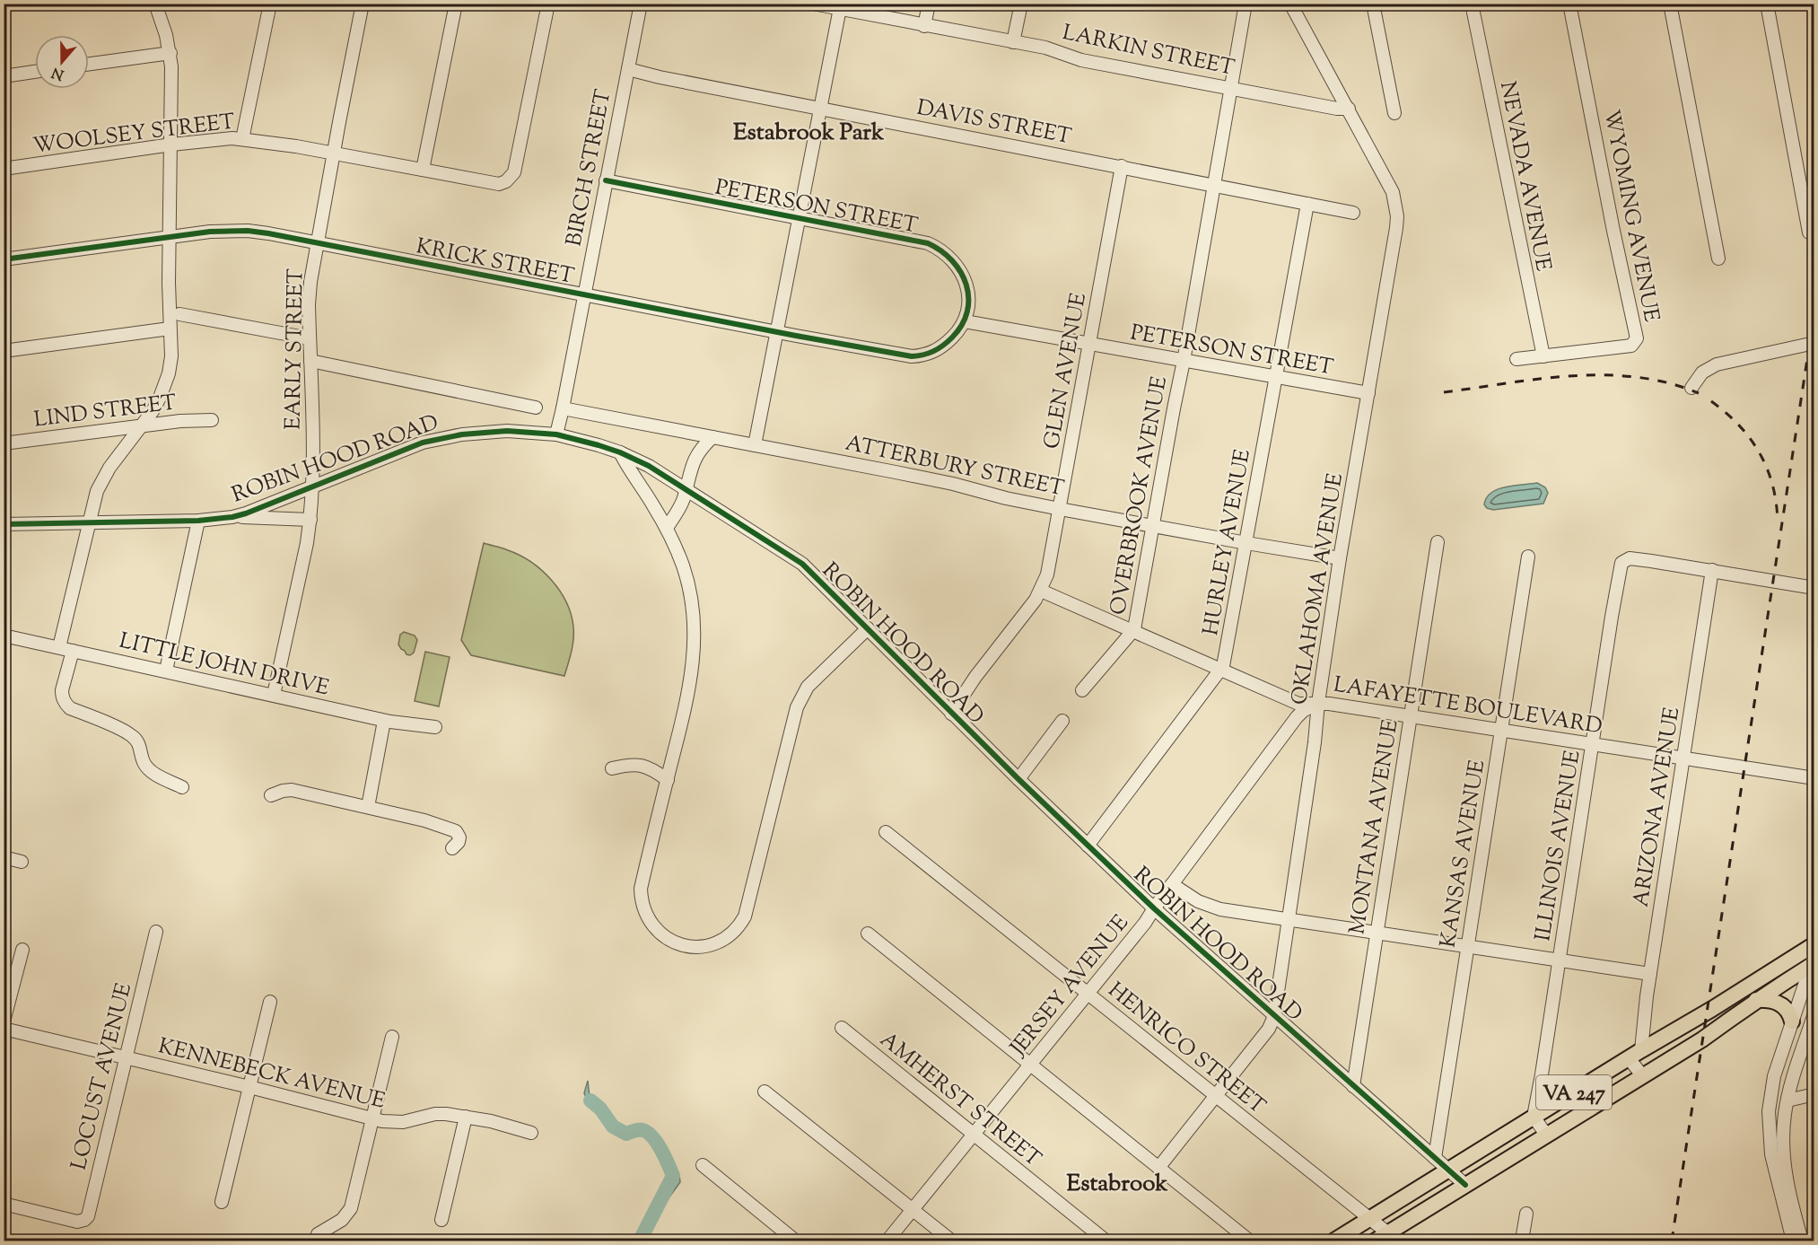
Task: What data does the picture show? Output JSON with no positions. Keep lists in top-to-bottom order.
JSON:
{
  "streets": {
    "main road": ["VA 247"],
    "street": [
      "LARKIN STREET",
      "DAVIS STREET",
      "WOOLSEY STREET",
      "BIRCH STREET",
      "NEVADA AVENUE",
      "PETERSON STREET",
      "WYOMING AVENUE",
      "KRICK STREET",
      "EARLY STREET",
      "GLEN AVENUE",
      "LIND STREET",
      "ROBIN HOOD ROAD",
      "ATTERBURY STREET",
      "OVERBROOK AVENUE",
      "HURLEY AVENUE",
      "OKLAHOMA AVENUE",
      "LITTLE JOHN DRIVE",
      "LAFAYETTE BOULEVARD",
      "ARIZONA AVENUE",
      "MONTANA AVENUE",
      "ILLINOIS AVENUE",
      "KANSAS AVENUE",
      "JERSEY AVENUE",
      "HENRICO STREET",
      "KENNEBECK AVENUE",
      "LOCUST AVENUE",
      "AMHERST STREET"
    ]
  },
  "crossings": [
    ["LARKIN STREET", "OVERBROOK AVENUE"],
    ["LARKIN STREET", "OKLAHOMA AVENUE"],
    ["DAVIS STREET", "BIRCH STREET"],
    ["DAVIS STREET", "GLEN AVENUE"],
    ["DAVIS STREET", "OVERBROOK AVENUE"],
    ["DAVIS STREET", "HURLEY AVENUE"],
    ["WOOLSEY STREET", "EARLY STREET"],
    ["BIRCH STREET", "PETERSON STREET"],
    ["BIRCH STREET", "KRICK STREET"],
    ["BIRCH STREET", "ROBIN HOOD ROAD"],
    ["BIRCH STREET", "ATTERBURY STREET"],
    ["NEVADA AVENUE", "WYOMING AVENUE"],
    ["PETERSON STREET", "KRICK STREET"],
    ["PETERSON STREET", "GLEN AVENUE"],
    ["PETERSON STREET", "OVERBROOK AVENUE"],
    ["PETERSON STREET", "HURLEY AVENUE"],
    ["PETERSON STREET", "OKLAHOMA AVENUE"],
    ["KRICK STREET", "EARLY STREET"],
    ["EARLY STREET", "ROBIN HOOD ROAD"],
    ["EARLY STREET", "LITTLE JOHN DRIVE"],
    ["GLEN AVENUE", "ROBIN HOOD ROAD"],
    ["GLEN AVENUE", "ATTERBURY STREET"],
    ["GLEN AVENUE", "LAFAYETTE BOULEVARD"],
    ["ROBIN HOOD ROAD", "HURLEY AVENUE"],
    ["ROBIN HOOD ROAD", "OKLAHOMA AVENUE"],
    ["ROBIN HOOD ROAD", "MONTANA AVENUE"],
    ["ROBIN HOOD ROAD", "KANSAS AVENUE"],
    ["ROBIN HOOD ROAD", "JERSEY AVENUE"],
    ["ROBIN HOOD ROAD", "VA 247"],
    ["ATTERBURY STREET", "OVERBROOK AVENUE"],
    ["ATTERBURY STREET", "HURLEY AVENUE"],
    ["ATTERBURY STREET", "OKLAHOMA AVENUE"],
    ["OVERBROOK AVENUE", "LAFAYETTE BOULEVARD"],
    ["HURLEY AVENUE", "LAFAYETTE BOULEVARD"],
    ["OKLAHOMA AVENUE", "LAFAYETTE BOULEVARD"],
    ["OKLAHOMA AVENUE", "JERSEY AVENUE"],
    ["OKLAHOMA AVENUE", "HENRICO STREET"],
    ["LAFAYETTE BOULEVARD", "ARIZONA AVENUE"],
    ["LAFAYETTE BOULEVARD", "MONTANA AVENUE"],
    ["LAFAYETTE BOULEVARD", "ILLINOIS AVENUE"],
    ["LAFAYETTE BOULEVARD", "KANSAS AVENUE"],
    ["LAFAYETTE BOULEVARD", "JERSEY AVENUE"],
    ["ARIZONA AVENUE", "ILLINOIS AVENUE"],
    ["ARIZONA AVENUE", "VA 247"],
    ["ILLINOIS AVENUE", "VA 247"],
    ["JERSEY AVENUE", "HENRICO STREET"],
    ["JERSEY AVENUE", "AMHERST STREET"],
    ["HENRICO STREET", "VA 247"],
    ["KENNEBECK AVENUE", "LOCUST AVENUE"]
  ],
  "districts": ["Estabrook Park", "Estabrook"],
  "north": "bottom"
}
